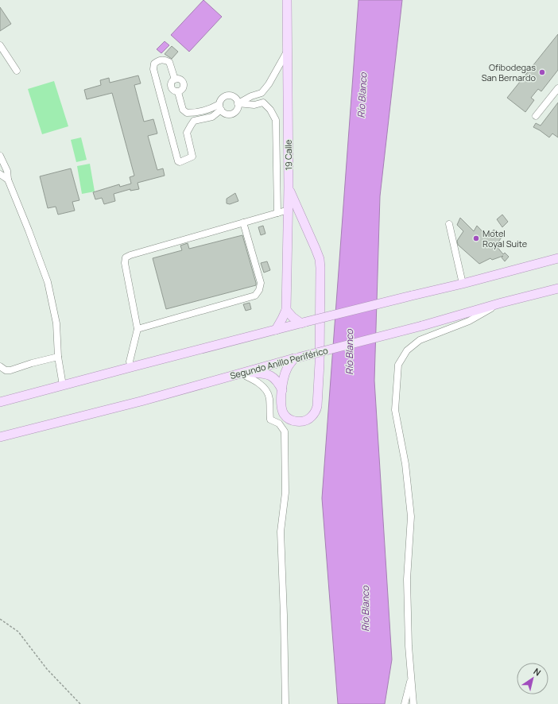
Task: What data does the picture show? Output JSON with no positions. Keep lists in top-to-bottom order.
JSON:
{
  "streets": {
    "main road": ["19 Calle", "Segundo Anillo Periférico"]
  },
  "water": ["Río Blanco"],
  "places": ["Ofibodegas San Bernardo", "Motel Royal Suite"],
  "north": "top right"
}
